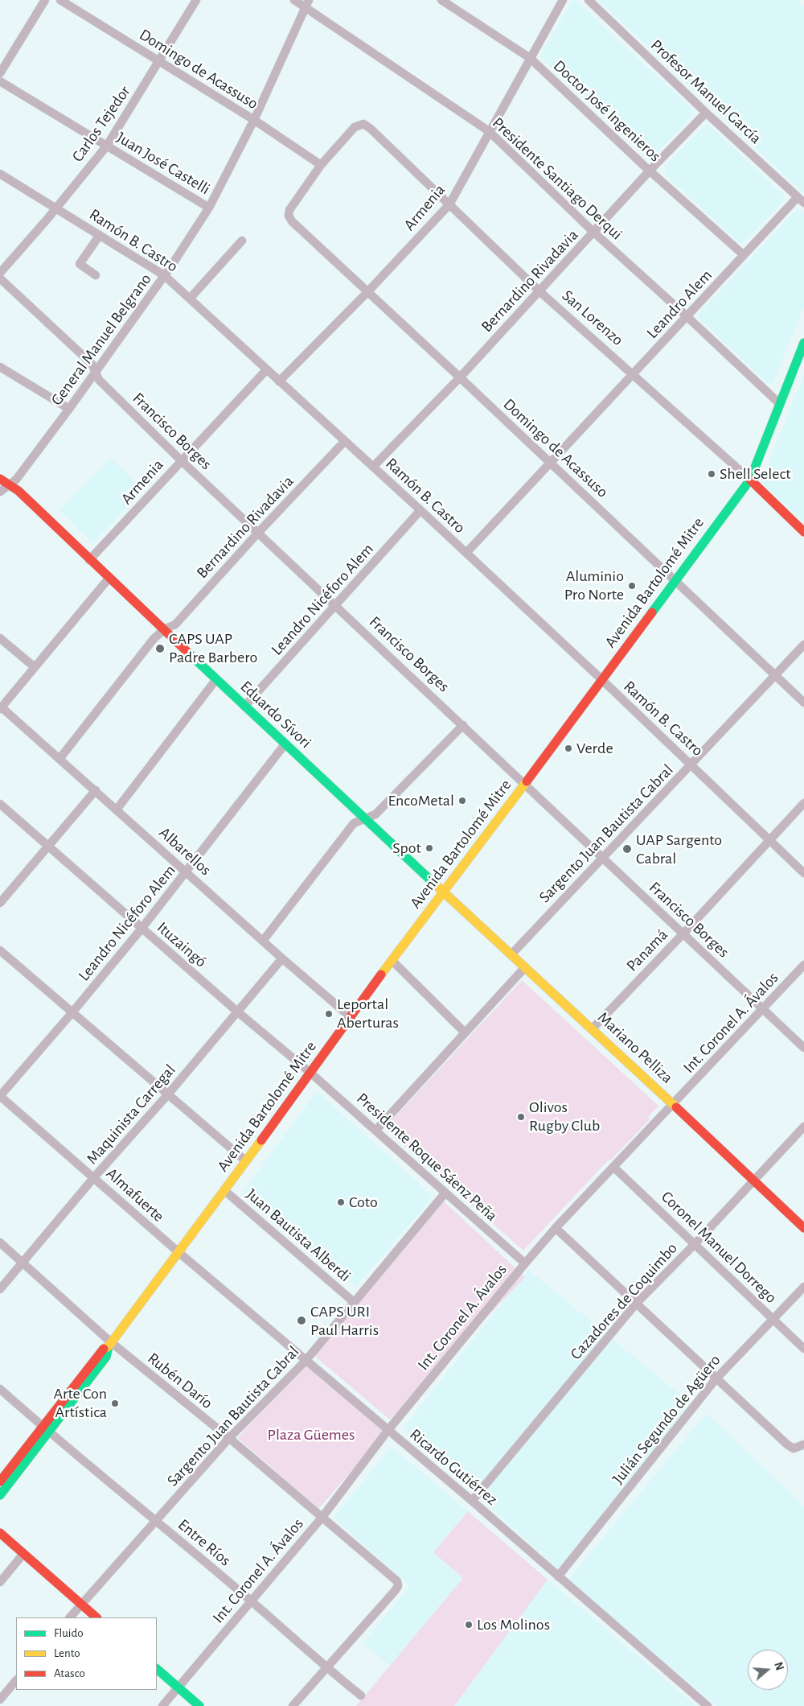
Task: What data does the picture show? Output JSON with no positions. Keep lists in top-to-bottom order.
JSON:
{
  "streets": {
    "main road": [
      "San Lorenzo",
      "Avenida Bartolomé Mitre",
      "Eduardo Sívori",
      "Mariano Pelliza"
    ],
    "street": [
      "Domingo de Acassuso",
      "Profesor Manuel García",
      "Doctor José Ingenieros",
      "Carlos Tejedor",
      "Juan José Castelli",
      "Presidente Santiago Derqui",
      "Armenia",
      "Ramón B. Castro",
      "Bernardino Rivadavia",
      "Leandro Alem",
      "General Manuel Belgrano",
      "Francisco Borges",
      "Leandro Nicéforo Alem",
      "Sargento Juan Bautista Cabral",
      "Albarellos",
      "Ituzaingó",
      "Panamá",
      "Int. Coronel A. Ávalos",
      "Maquinista Carregal",
      "Presidente Roque Sáenz Peña",
      "Almafuerte",
      "Juan Bautista Alberdi",
      "Coronel Manuel Dorrego",
      "Cazadores de Coquimbo",
      "Rubén Darío",
      "Julián Segundo de Agüero",
      "Ricardo Gutiérrez",
      "Entre Ríos"
    ]
  },
  "crossings": [
    ["Domingo de Acassuso", "Carlos Tejedor"],
    ["Domingo de Acassuso", "Armenia"],
    ["Domingo de Acassuso", "Bernardino Rivadavia"],
    ["Domingo de Acassuso", "Leandro Alem"],
    ["Domingo de Acassuso", "San Lorenzo"],
    ["Domingo de Acassuso", "General Manuel Belgrano"],
    ["Domingo de Acassuso", "Avenida Bartolomé Mitre"],
    ["Domingo de Acassuso", "Sargento Juan Bautista Cabral"],
    ["Profesor Manuel García", "Bernardino Rivadavia"],
    ["Profesor Manuel García", "Leandro Alem"],
    ["Doctor José Ingenieros", "Armenia"],
    ["Doctor José Ingenieros", "Bernardino Rivadavia"],
    ["Doctor José Ingenieros", "Leandro Alem"],
    ["Carlos Tejedor", "Juan José Castelli"],
    ["Carlos Tejedor", "Ramón B. Castro"],
    ["Juan José Castelli", "General Manuel Belgrano"],
    ["Presidente Santiago Derqui", "Armenia"],
    ["Presidente Santiago Derqui", "Bernardino Rivadavia"],
    ["Presidente Santiago Derqui", "Leandro Alem"],
    ["Presidente Santiago Derqui", "General Manuel Belgrano"],
    ["Presidente Santiago Derqui", "Avenida Bartolomé Mitre"],
    ["Armenia", "Ramón B. Castro"],
    ["Armenia", "San Lorenzo"],
    ["Armenia", "Francisco Borges"],
    ["Armenia", "Eduardo Sívori"],
    ["Ramón B. Castro", "Bernardino Rivadavia"],
    ["Ramón B. Castro", "Leandro Alem"],
    ["Ramón B. Castro", "General Manuel Belgrano"],
    ["Ramón B. Castro", "Avenida Bartolomé Mitre"],
    ["Ramón B. Castro", "Leandro Nicéforo Alem"],
    ["Ramón B. Castro", "Sargento Juan Bautista Cabral"],
    ["Ramón B. Castro", "Panamá"],
    ["Bernardino Rivadavia", "San Lorenzo"],
    ["Bernardino Rivadavia", "Francisco Borges"],
    ["Bernardino Rivadavia", "Eduardo Sívori"],
    ["Bernardino Rivadavia", "Albarellos"],
    ["Leandro Alem", "San Lorenzo"],
    ["San Lorenzo", "Avenida Bartolomé Mitre"],
    ["General Manuel Belgrano", "Francisco Borges"],
    ["General Manuel Belgrano", "Eduardo Sívori"],
    ["Francisco Borges", "Avenida Bartolomé Mitre"],
    ["Francisco Borges", "Leandro Nicéforo Alem"],
    ["Francisco Borges", "Sargento Juan Bautista Cabral"],
    ["Francisco Borges", "Panamá"],
    ["Francisco Borges", "Int. Coronel A. Ávalos"],
    ["Avenida Bartolomé Mitre", "Eduardo Sívori"],
    ["Avenida Bartolomé Mitre", "Albarellos"],
    ["Avenida Bartolomé Mitre", "Ituzaingó"],
    ["Avenida Bartolomé Mitre", "Mariano Pelliza"],
    ["Avenida Bartolomé Mitre", "Presidente Roque Sáenz Peña"],
    ["Avenida Bartolomé Mitre", "Almafuerte"],
    ["Avenida Bartolomé Mitre", "Juan Bautista Alberdi"],
    ["Avenida Bartolomé Mitre", "Rubén Darío"],
    ["Avenida Bartolomé Mitre", "Ricardo Gutiérrez"],
    ["Avenida Bartolomé Mitre", "Entre Ríos"],
    ["Leandro Nicéforo Alem", "Eduardo Sívori"],
    ["Leandro Nicéforo Alem", "Albarellos"],
    ["Leandro Nicéforo Alem", "Ituzaingó"],
    ["Leandro Nicéforo Alem", "Almafuerte"],
    ["Eduardo Sívori", "Mariano Pelliza"],
    ["Sargento Juan Bautista Cabral", "Mariano Pelliza"],
    ["Sargento Juan Bautista Cabral", "Presidente Roque Sáenz Peña"],
    ["Sargento Juan Bautista Cabral", "Juan Bautista Alberdi"],
    ["Sargento Juan Bautista Cabral", "Rubén Darío"],
    ["Sargento Juan Bautista Cabral", "Ricardo Gutiérrez"],
    ["Sargento Juan Bautista Cabral", "Entre Ríos"],
    ["Albarellos", "Maquinista Carregal"],
    ["Ituzaingó", "Maquinista Carregal"],
    ["Ituzaingó", "Presidente Roque Sáenz Peña"],
    ["Panamá", "Mariano Pelliza"],
    ["Int. Coronel A. Ávalos", "Mariano Pelliza"],
    ["Int. Coronel A. Ávalos", "Presidente Roque Sáenz Peña"],
    ["Int. Coronel A. Ávalos", "Coronel Manuel Dorrego"],
    ["Int. Coronel A. Ávalos", "Rubén Darío"],
    ["Int. Coronel A. Ávalos", "Ricardo Gutiérrez"],
    ["Int. Coronel A. Ávalos", "Entre Ríos"],
    ["Mariano Pelliza", "Cazadores de Coquimbo"],
    ["Maquinista Carregal", "Almafuerte"],
    ["Maquinista Carregal", "Rubén Darío"],
    ["Almafuerte", "Ricardo Gutiérrez"],
    ["Coronel Manuel Dorrego", "Cazadores de Coquimbo"],
    ["Coronel Manuel Dorrego", "Julián Segundo de Agüero"],
    ["Cazadores de Coquimbo", "Ricardo Gutiérrez"],
    ["Rubén Darío", "Entre Ríos"],
    ["Julián Segundo de Agüero", "Ricardo Gutiérrez"]
  ],
  "parks": ["Plaza Güemes"],
  "places": [
    "Shell Select",
    "Aluminio Pro Norte",
    "CAPS UAP Padre Barbero",
    "Verde",
    "EncoMetal",
    "Spot",
    "UAP Sargento Cabral",
    "Leportal Aberturas",
    "Olivos Rugby Club",
    "Coto",
    "CAPS URI Paul Harris",
    "Arte Con Artística",
    "Los Molinos"
  ],
  "legend": ["Fluido", "Lento", "Atasco"],
  "north": "right"
}
